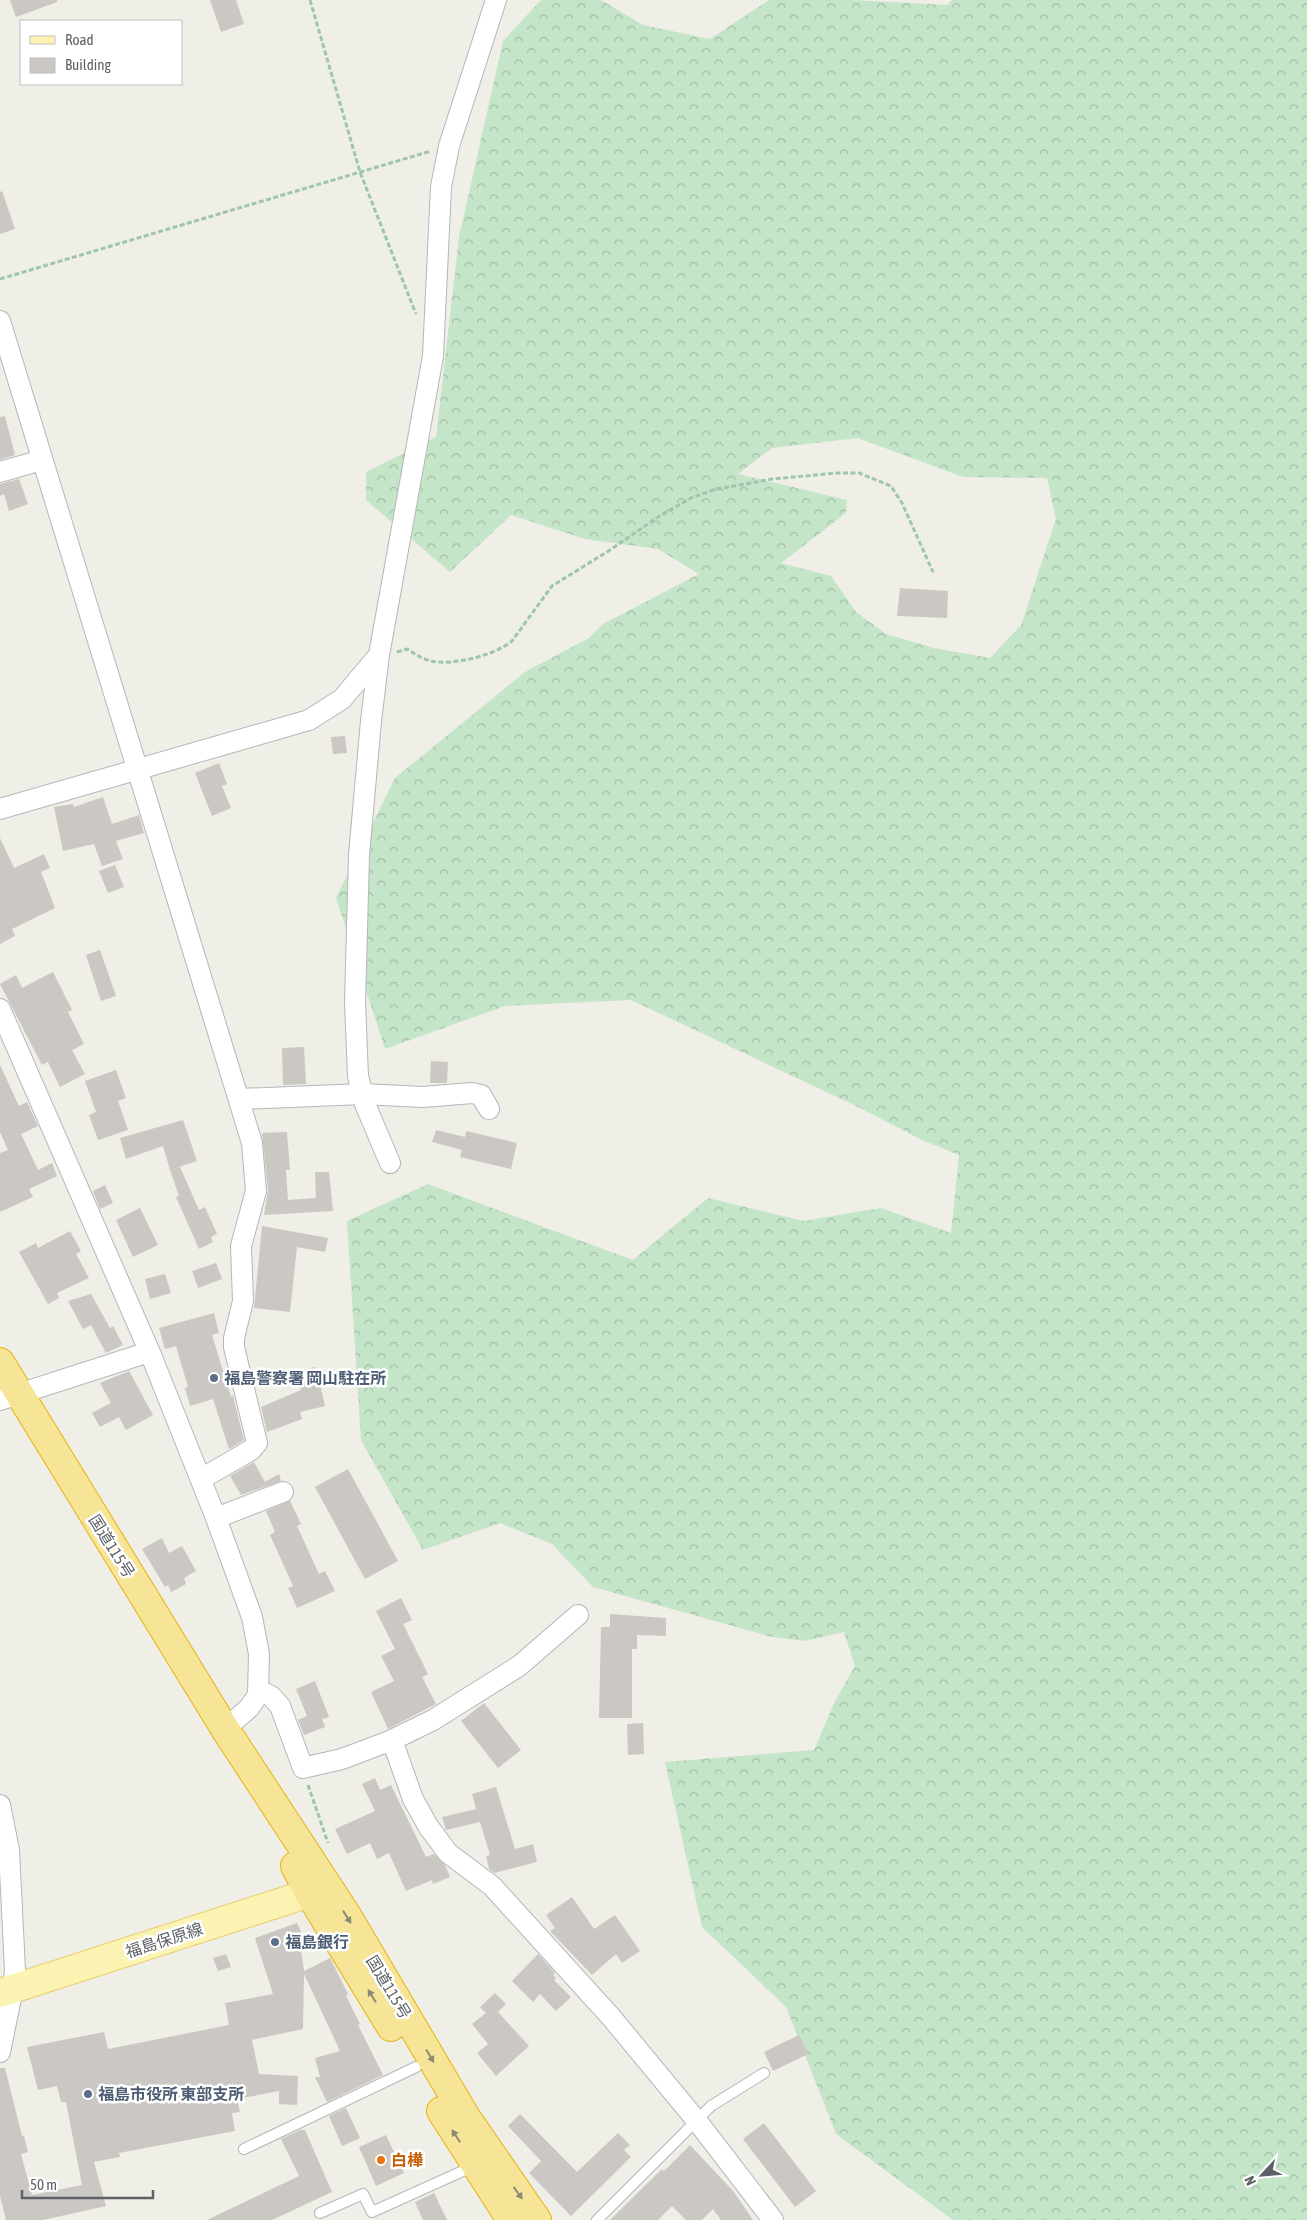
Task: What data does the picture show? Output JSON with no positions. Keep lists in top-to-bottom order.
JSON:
{
  "streets": {
    "highway": ["国道115号"],
    "main road": ["福島保原線"]
  },
  "crossings": [
    ["国道115号", "福島保原線"]
  ],
  "places": [
    "福島警察署 岡山駐在所",
    "福島銀行",
    "福島市役所 東部支所",
    "白樺"
  ],
  "legend": ["Road", "Building"],
  "scale_bar": "50 m",
  "north": "bottom left"
}
